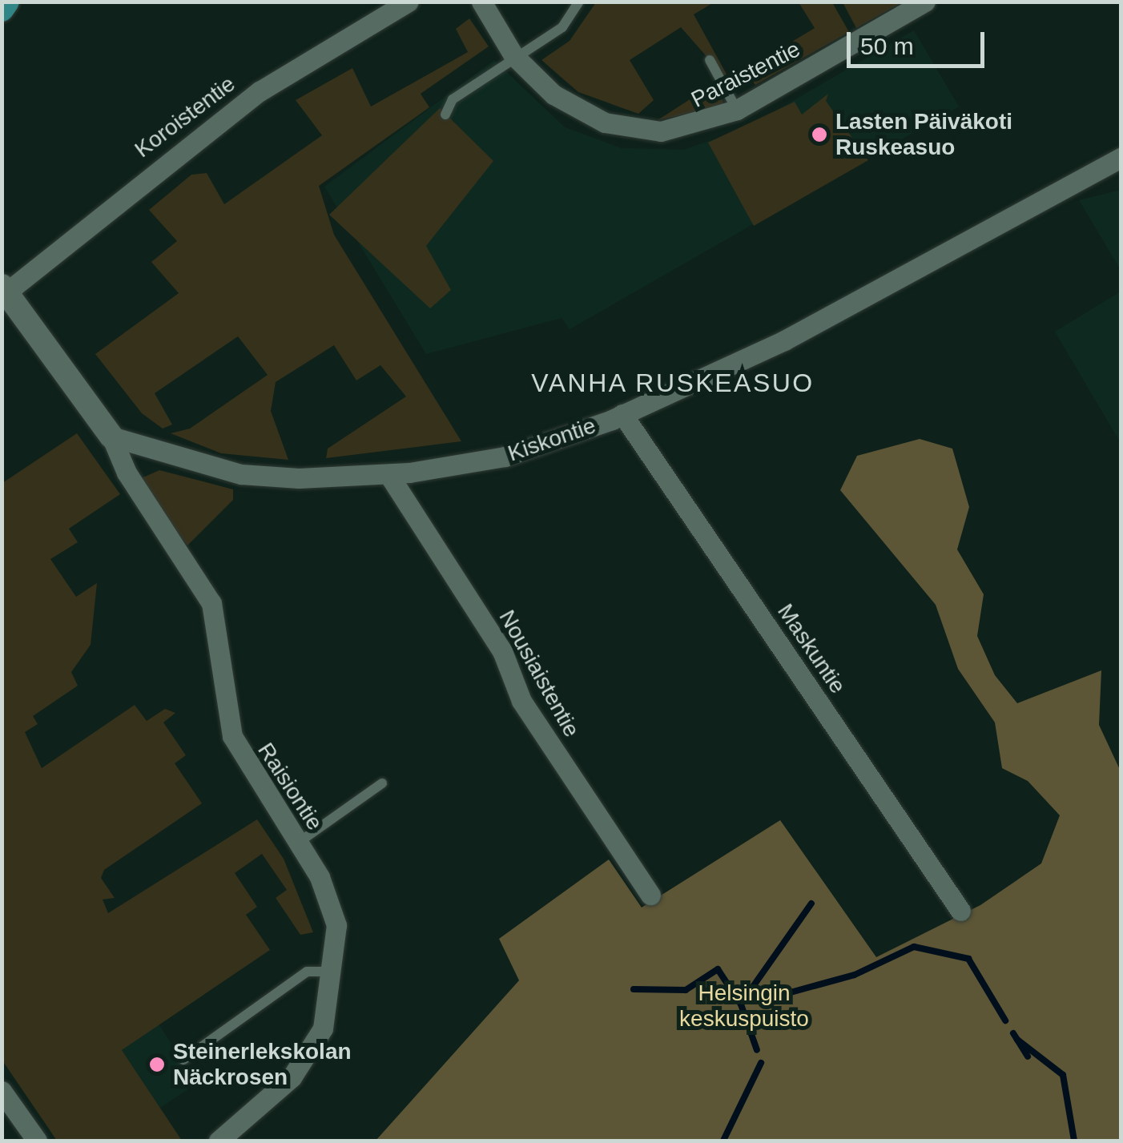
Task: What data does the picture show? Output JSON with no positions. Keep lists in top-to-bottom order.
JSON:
{
  "streets": {
    "street": [
      "Paraistentie",
      "Koroistentie",
      "Kiskontie",
      "Maskuntie",
      "Nousiaistentie",
      "Raisiontie"
    ]
  },
  "crossings": [
    ["Kiskontie", "Maskuntie"],
    ["Kiskontie", "Nousiaistentie"],
    ["Kiskontie", "Raisiontie"]
  ],
  "districts": ["VANHA RUSKEASUO"],
  "parks": ["Helsingin keskuspuisto"],
  "places": ["Lasten Päiväkoti Ruskeasuo", "Steinerlekskolan Näckrosen"],
  "scale_bar": "50 m"
}
